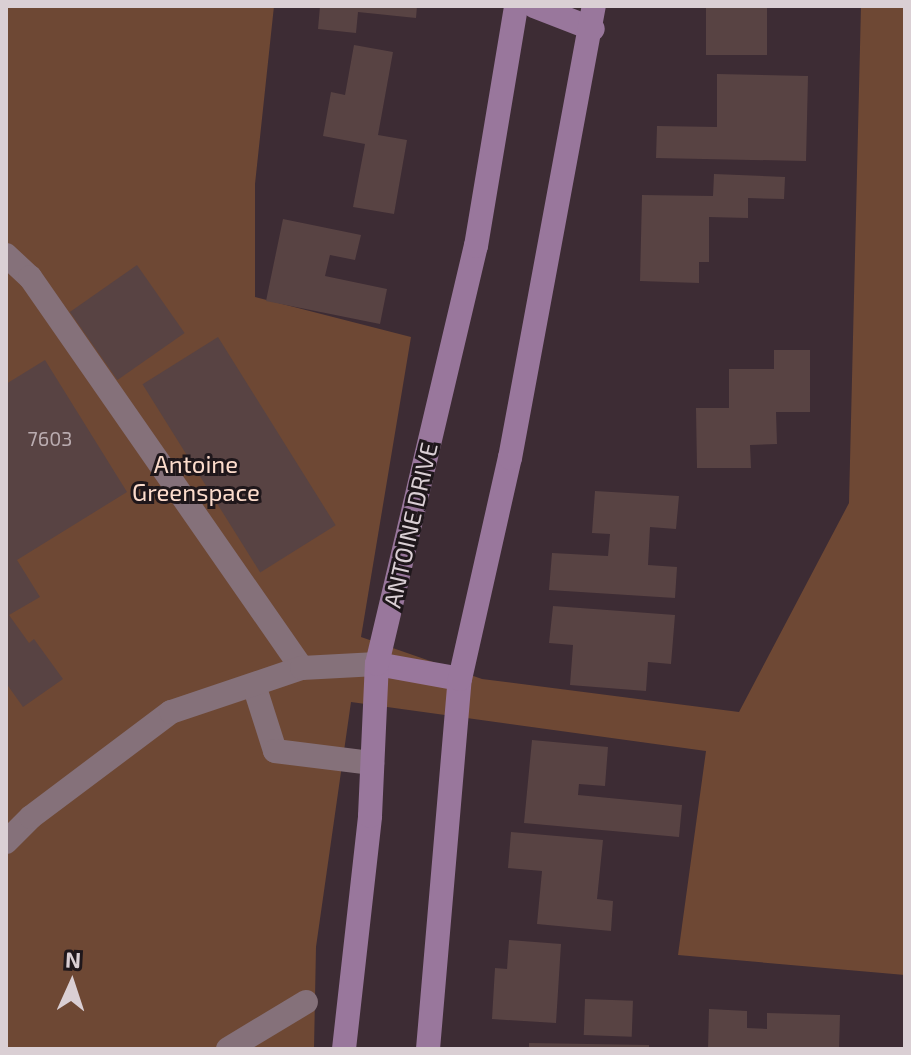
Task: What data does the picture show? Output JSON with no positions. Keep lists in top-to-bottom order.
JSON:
{
  "streets": {
    "main road": ["ANTOINE DRIVE"]
  },
  "parks": ["Antoine Greenspace"],
  "house_numbers": ["7603"],
  "north": "top"
}
